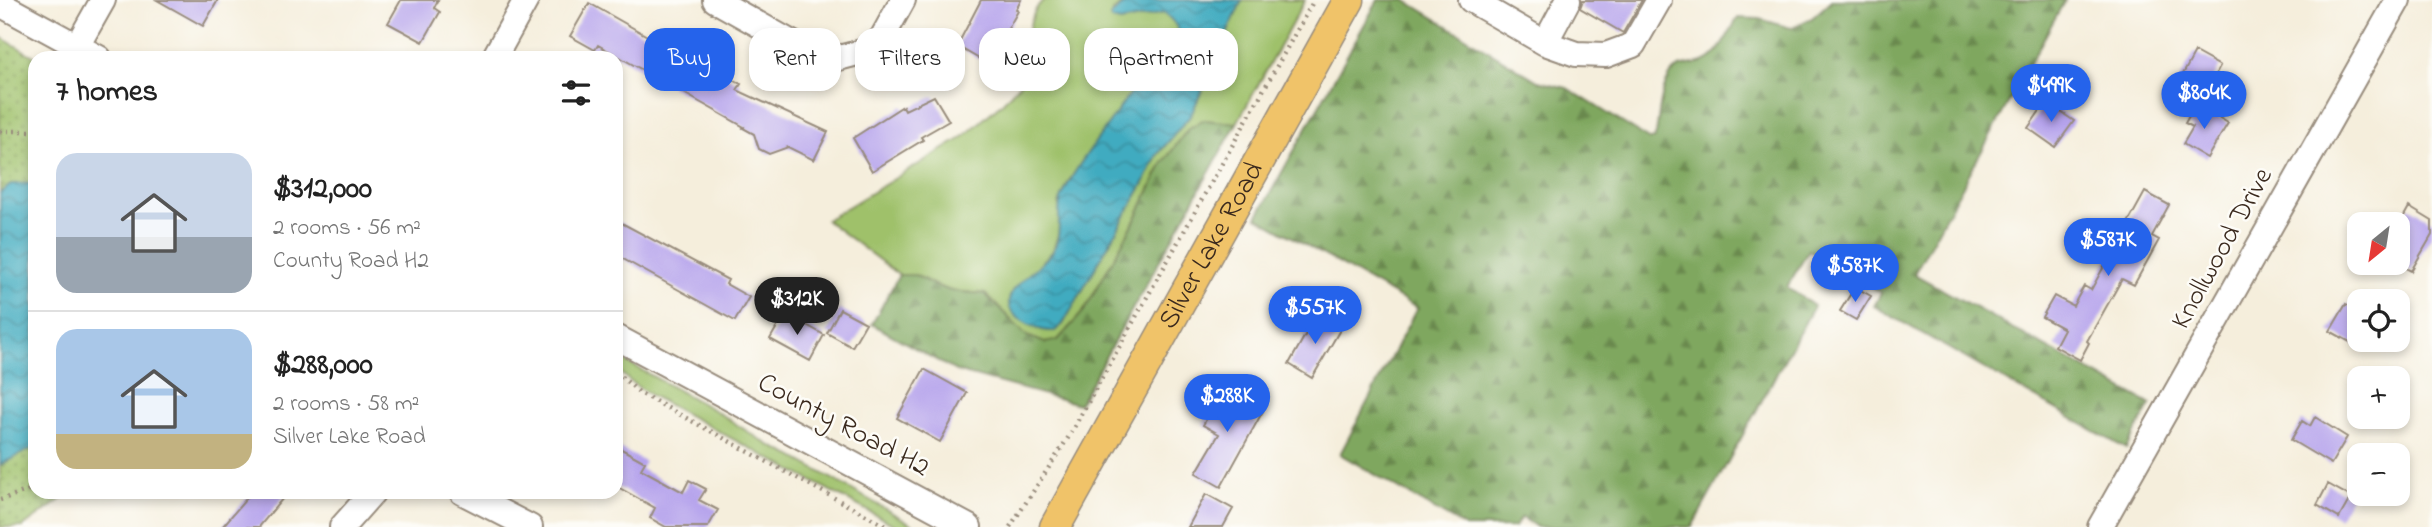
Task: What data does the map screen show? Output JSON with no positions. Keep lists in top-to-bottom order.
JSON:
{
  "streets": {
    "main road": ["Silver Lake Road"],
    "street": ["Knollwood Drive", "County Road H2"]
  },
  "north": "bottom left",
  "page": {
    "chip": [
      "Buy",
      "Rent",
      "Filters",
      "New",
      "Apartment"
    ],
    "heading": "7 homes",
    "price": [
      "$499K",
      "$804K",
      "$587K",
      "$587K",
      "$312K",
      "$557K",
      "$288K"
    ],
    "list": [
      {
        "name": "$312,000",
        "note": "2 rooms · 56 m² · County Road H2"
      },
      {
        "name": "$288,000",
        "note": "2 rooms · 58 m² · Silver Lake Road"
      }
    ],
    "map_buttons": ["+", "−"]
  }
}
